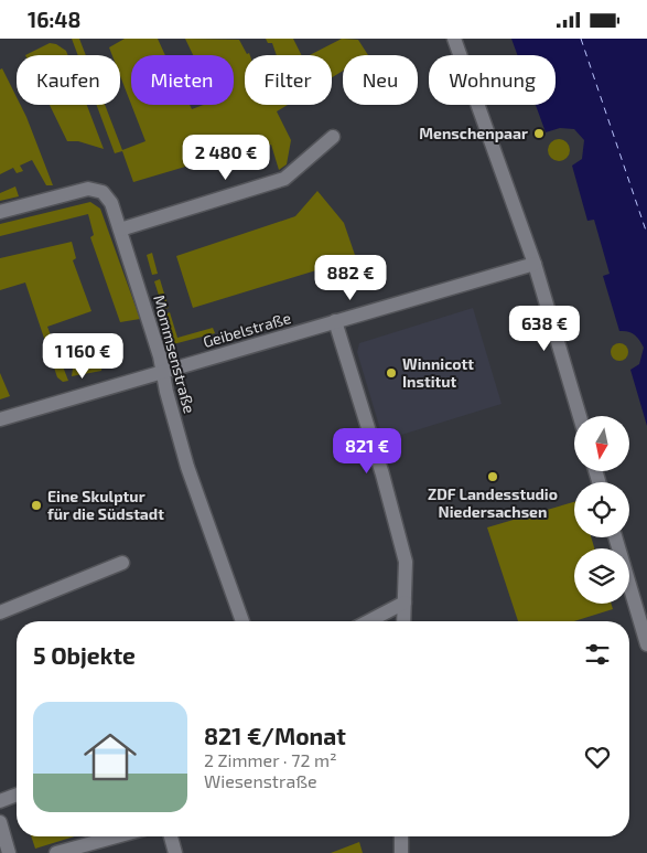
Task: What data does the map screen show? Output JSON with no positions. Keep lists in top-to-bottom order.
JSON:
{
  "streets": {
    "street": ["Geibelstraße", "Mommsenstraße"]
  },
  "crossings": [
    ["Geibelstraße", "Mommsenstraße"]
  ],
  "places": [
    "Menschenpaar",
    "Winnicott Institut",
    "ZDF Landesstudio Niedersachsen",
    "Eine Skulptur für die Südstadt"
  ],
  "north": "bottom",
  "page": {
    "status": "16:48",
    "chip": [
      "Kaufen",
      "Mieten",
      "Filter",
      "Neu",
      "Wohnung"
    ],
    "price": [
      "2 480 €",
      "882 €",
      "638 €",
      "1 160 €",
      "821 €"
    ],
    "heading": "5 Objekte",
    "list": [
      {
        "name": "821 €/Monat",
        "note": "2 Zimmer · 72 m² · Wiesenstraße"
      }
    ]
  }
}
